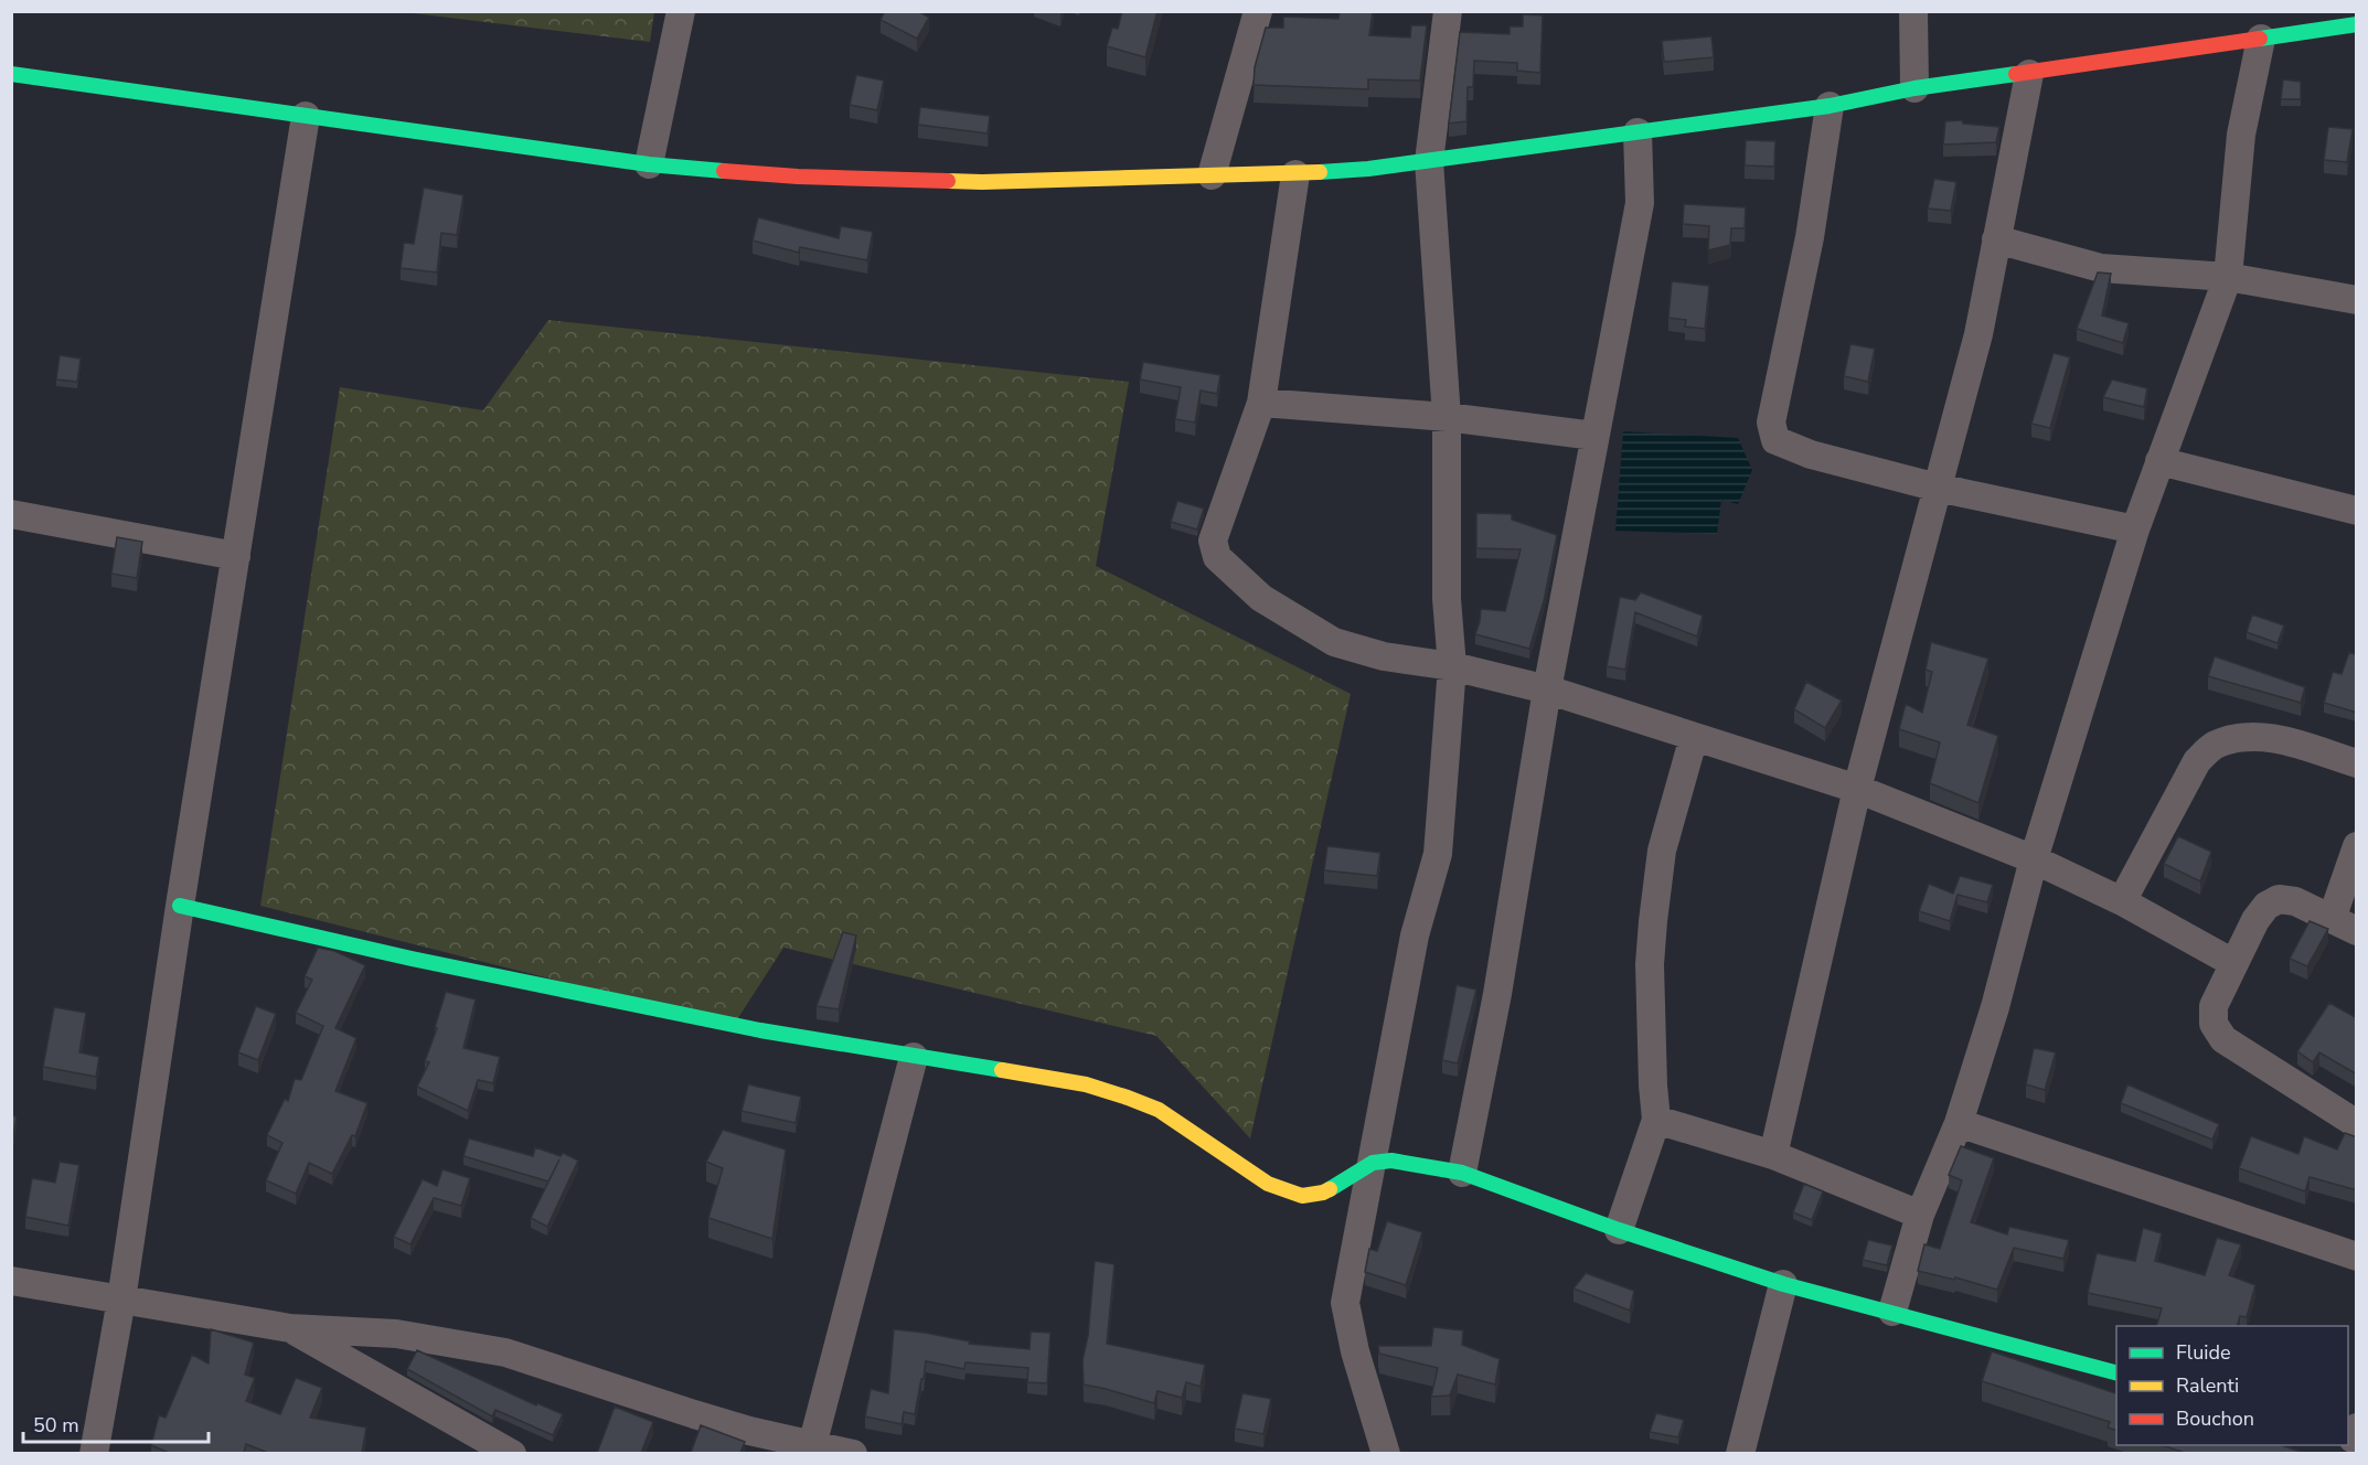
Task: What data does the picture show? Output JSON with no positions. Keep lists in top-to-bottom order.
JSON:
{
  "legend": ["Fluide", "Ralenti", "Bouchon"],
  "scale_bar": "50 m"
}
